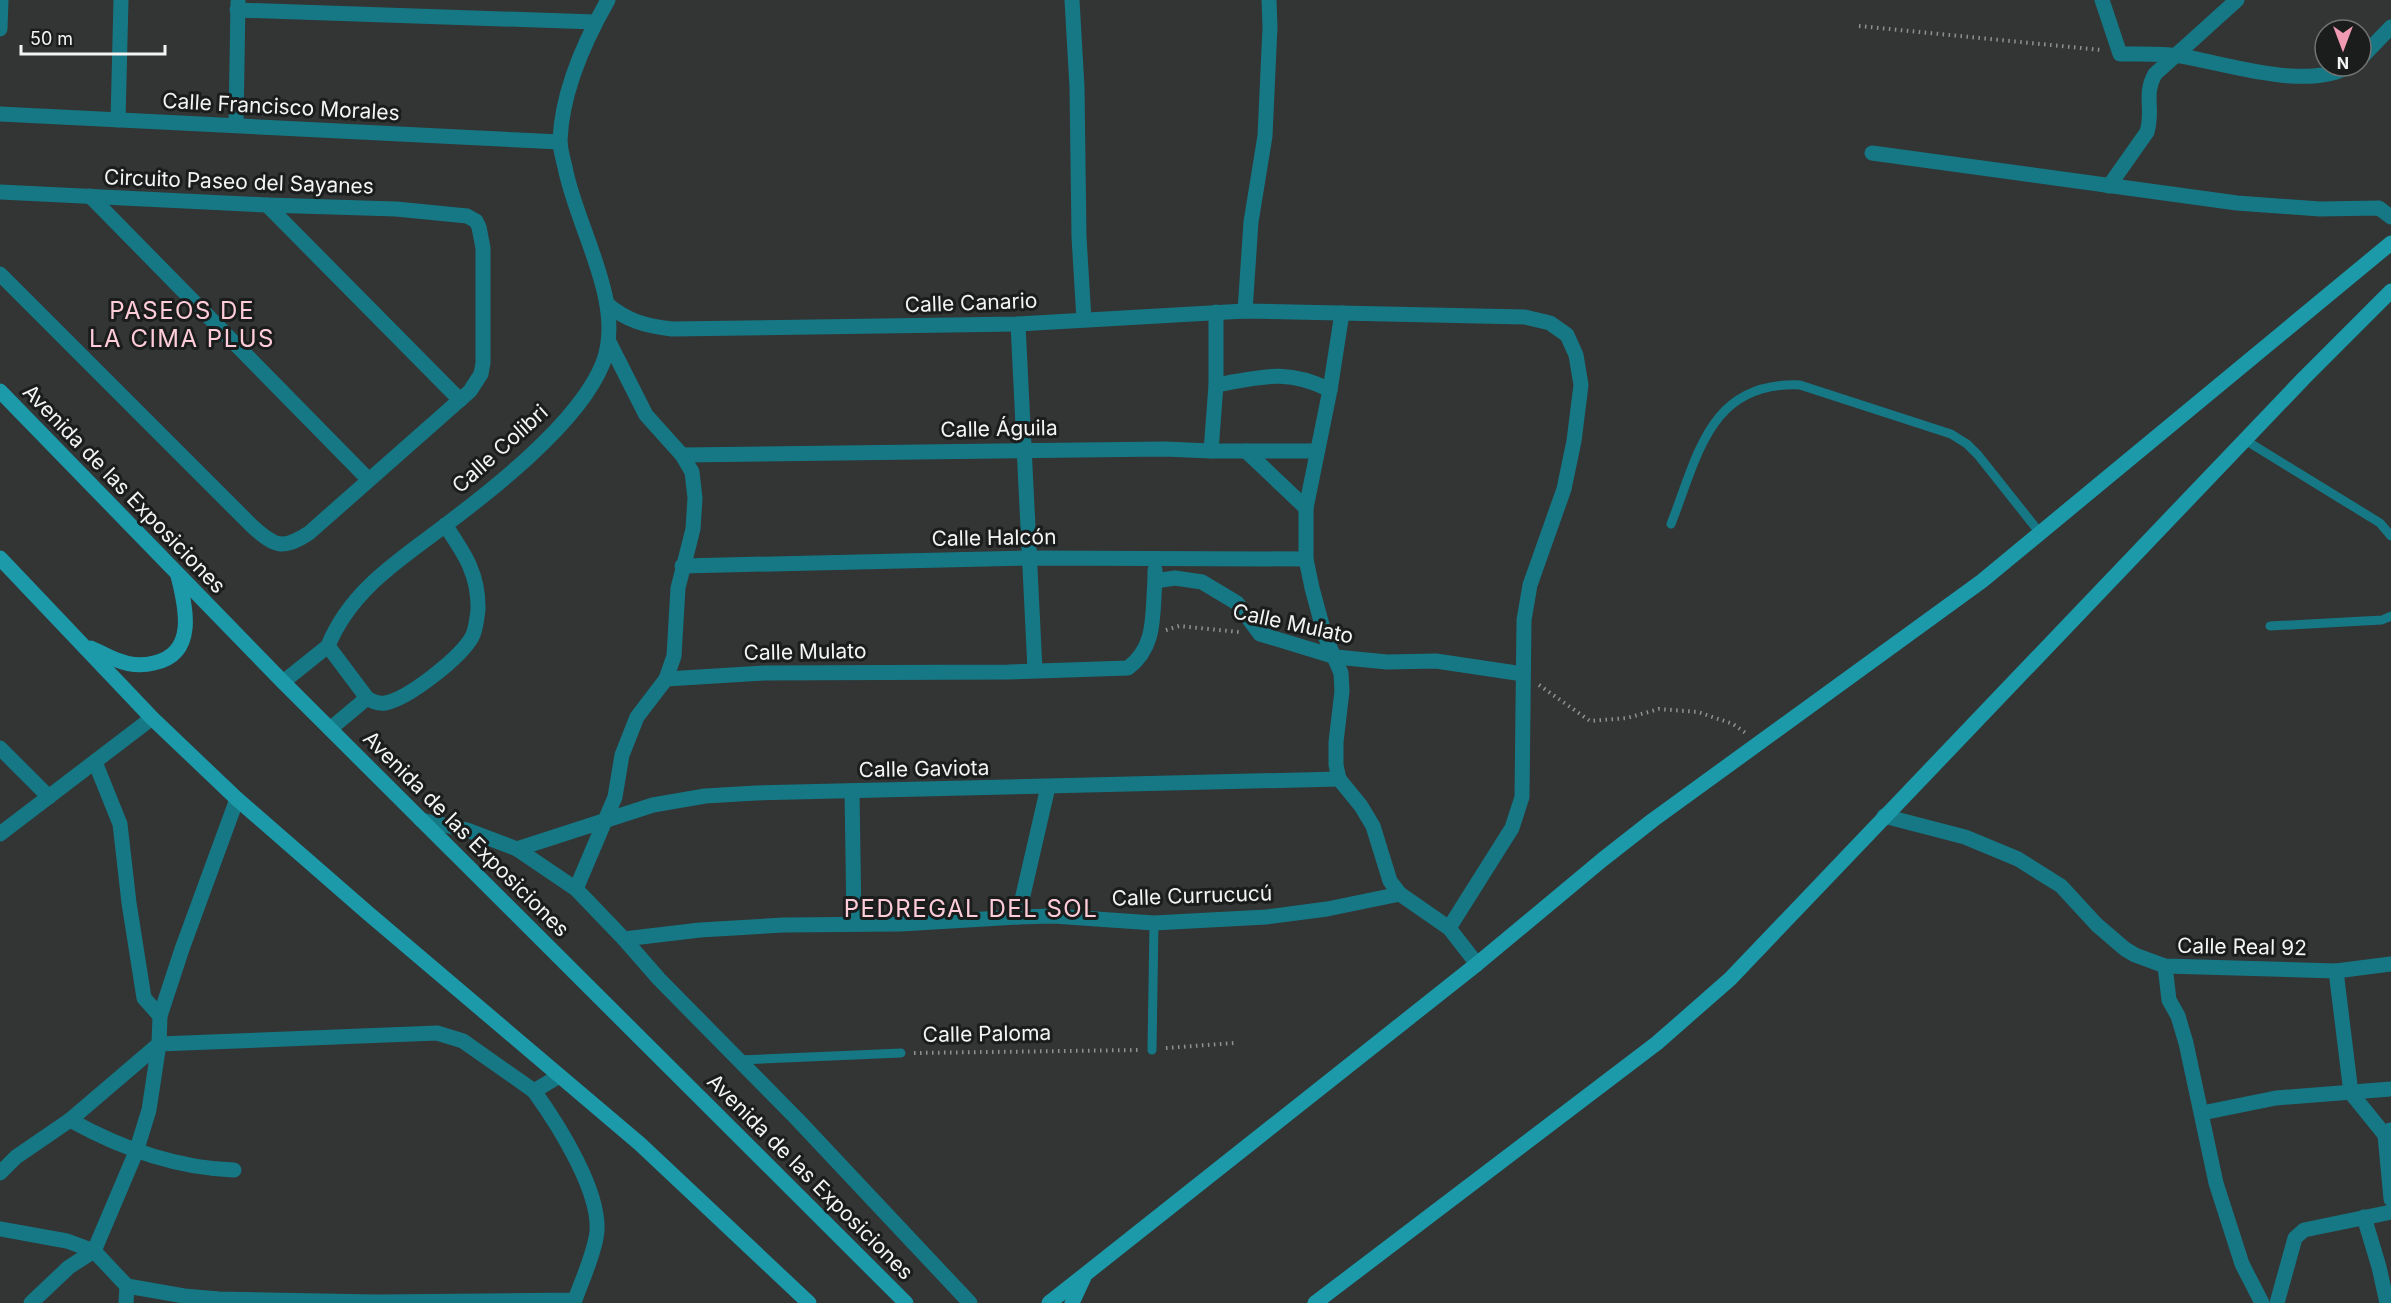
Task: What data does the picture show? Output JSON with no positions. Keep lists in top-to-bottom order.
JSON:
{
  "streets": {
    "street": [
      "Calle Francisco Morales",
      "Circuito Paseo del Sayanes",
      "Calle Canario",
      "Calle Águila",
      "Calle Colibri",
      "Avenida de las Exposiciones",
      "Calle Halcón",
      "Calle Mulato",
      "Calle Gaviota",
      "Calle Currucucú",
      "Calle Real 92"
    ],
    "lane": ["Calle Paloma"]
  },
  "crossings": [
    ["Calle Francisco Morales", "Calle Colibri"],
    ["Calle Canario", "Calle Colibri"],
    ["Calle Canario", "Calle Mulato"]
  ],
  "districts": ["PASEOS DE LA CIMA PLUS", "PEDREGAL DEL SOL"],
  "scale_bar": "50 m",
  "north": "bottom"
}
